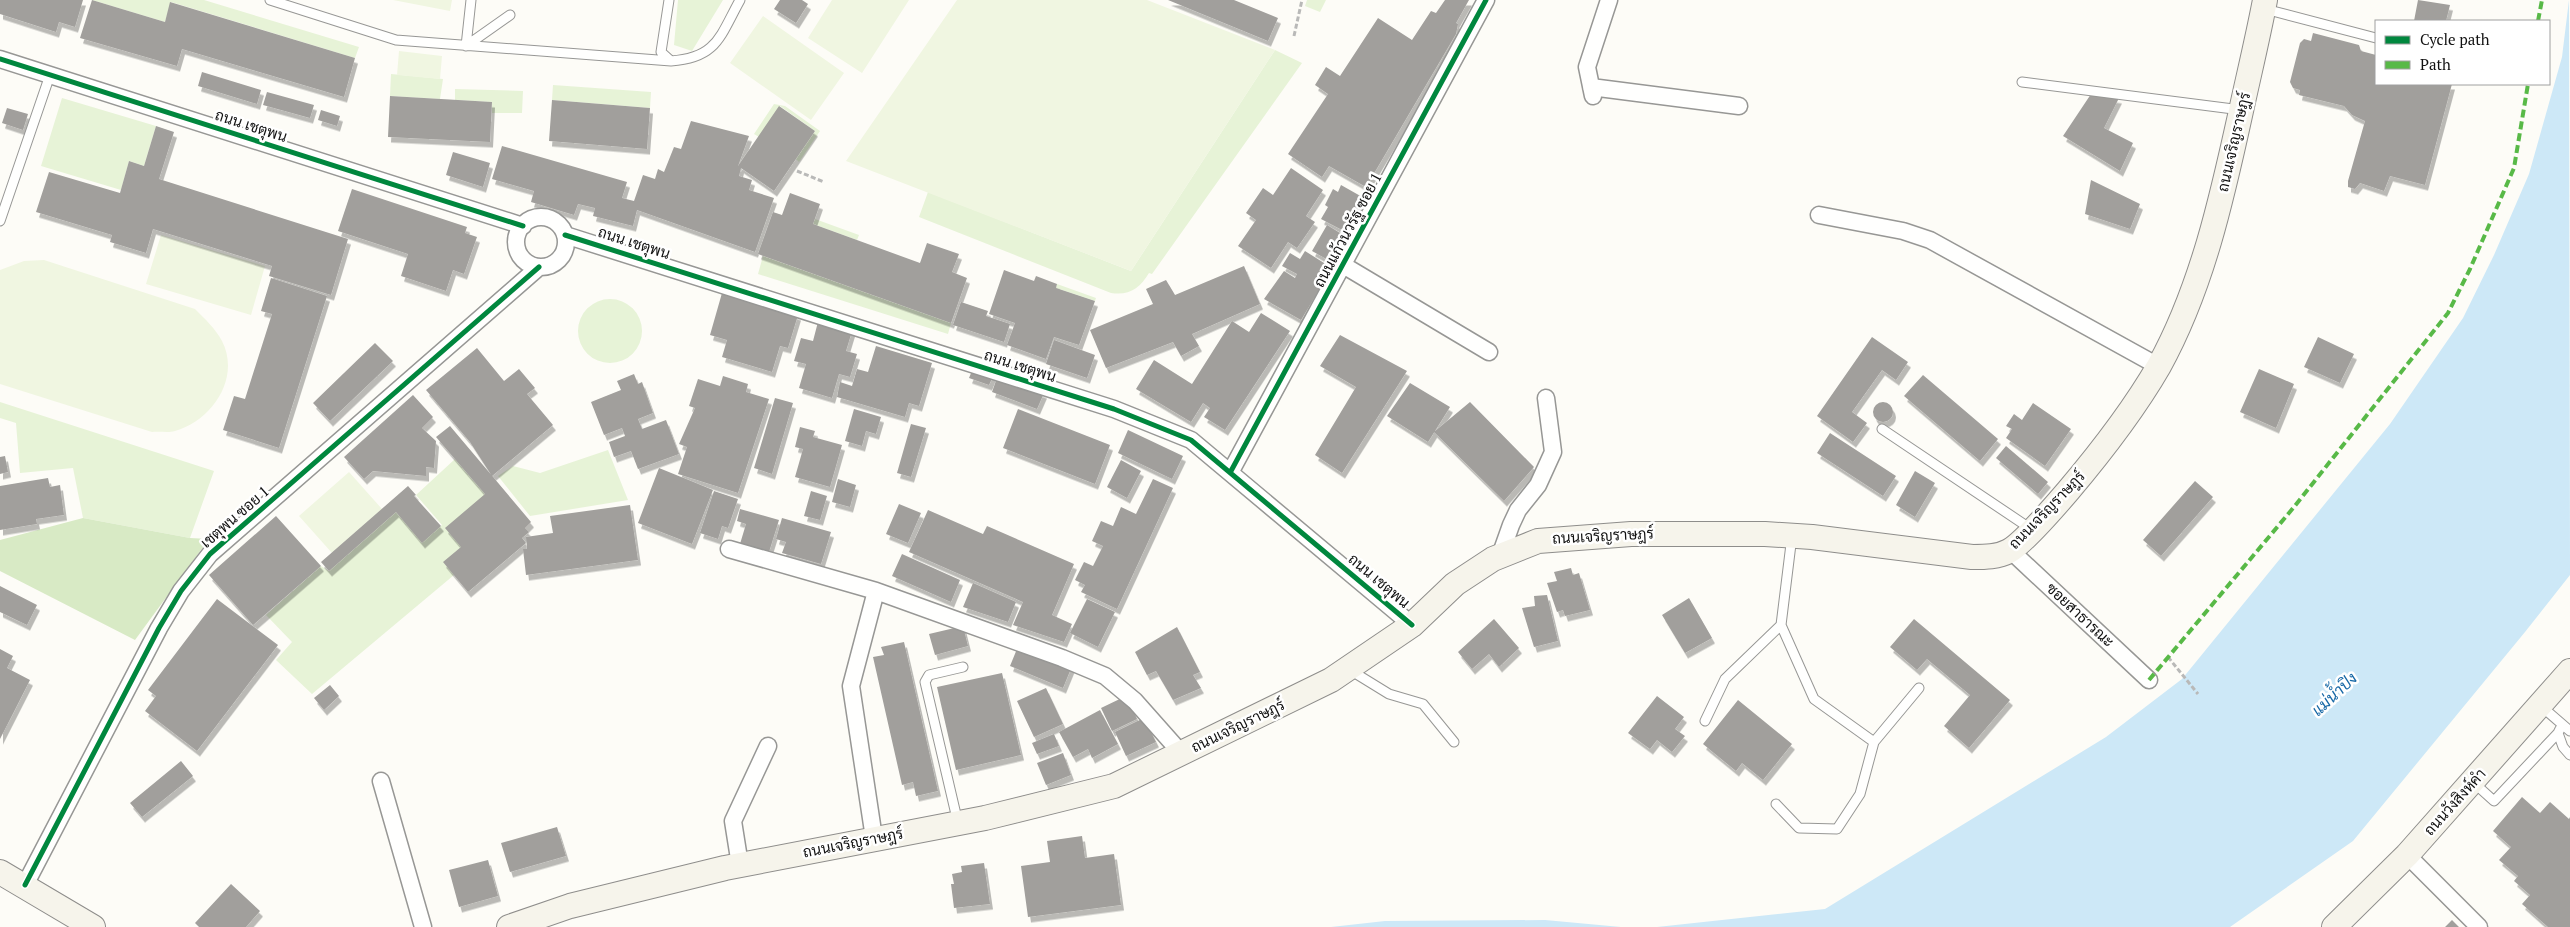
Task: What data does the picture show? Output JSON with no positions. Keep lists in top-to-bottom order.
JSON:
{
  "streets": {
    "main road": ["ถนนเจริญราษฎร์", "ถนนวังสิงห์คำ"],
    "street": [
      "ถนน เชตุพน",
      "ถนนแก้วนวรัฐ ซอย 1",
      "เชตุพน ซอย 1",
      "ซอยสาธารณะ"
    ]
  },
  "crossings": [
    ["ถนน เชตุพน", "ถนนเจริญราษฎร์"],
    ["ถนน เชตุพน", "ถนนแก้วนวรัฐ ซอย 1"],
    ["ถนน เชตุพน", "เชตุพน ซอย 1"],
    ["ถนนเจริญราษฎร์", "ซอยสาธารณะ"]
  ],
  "water": ["แม่น้ำปิง"],
  "legend": ["Cycle path", "Path"]
}
